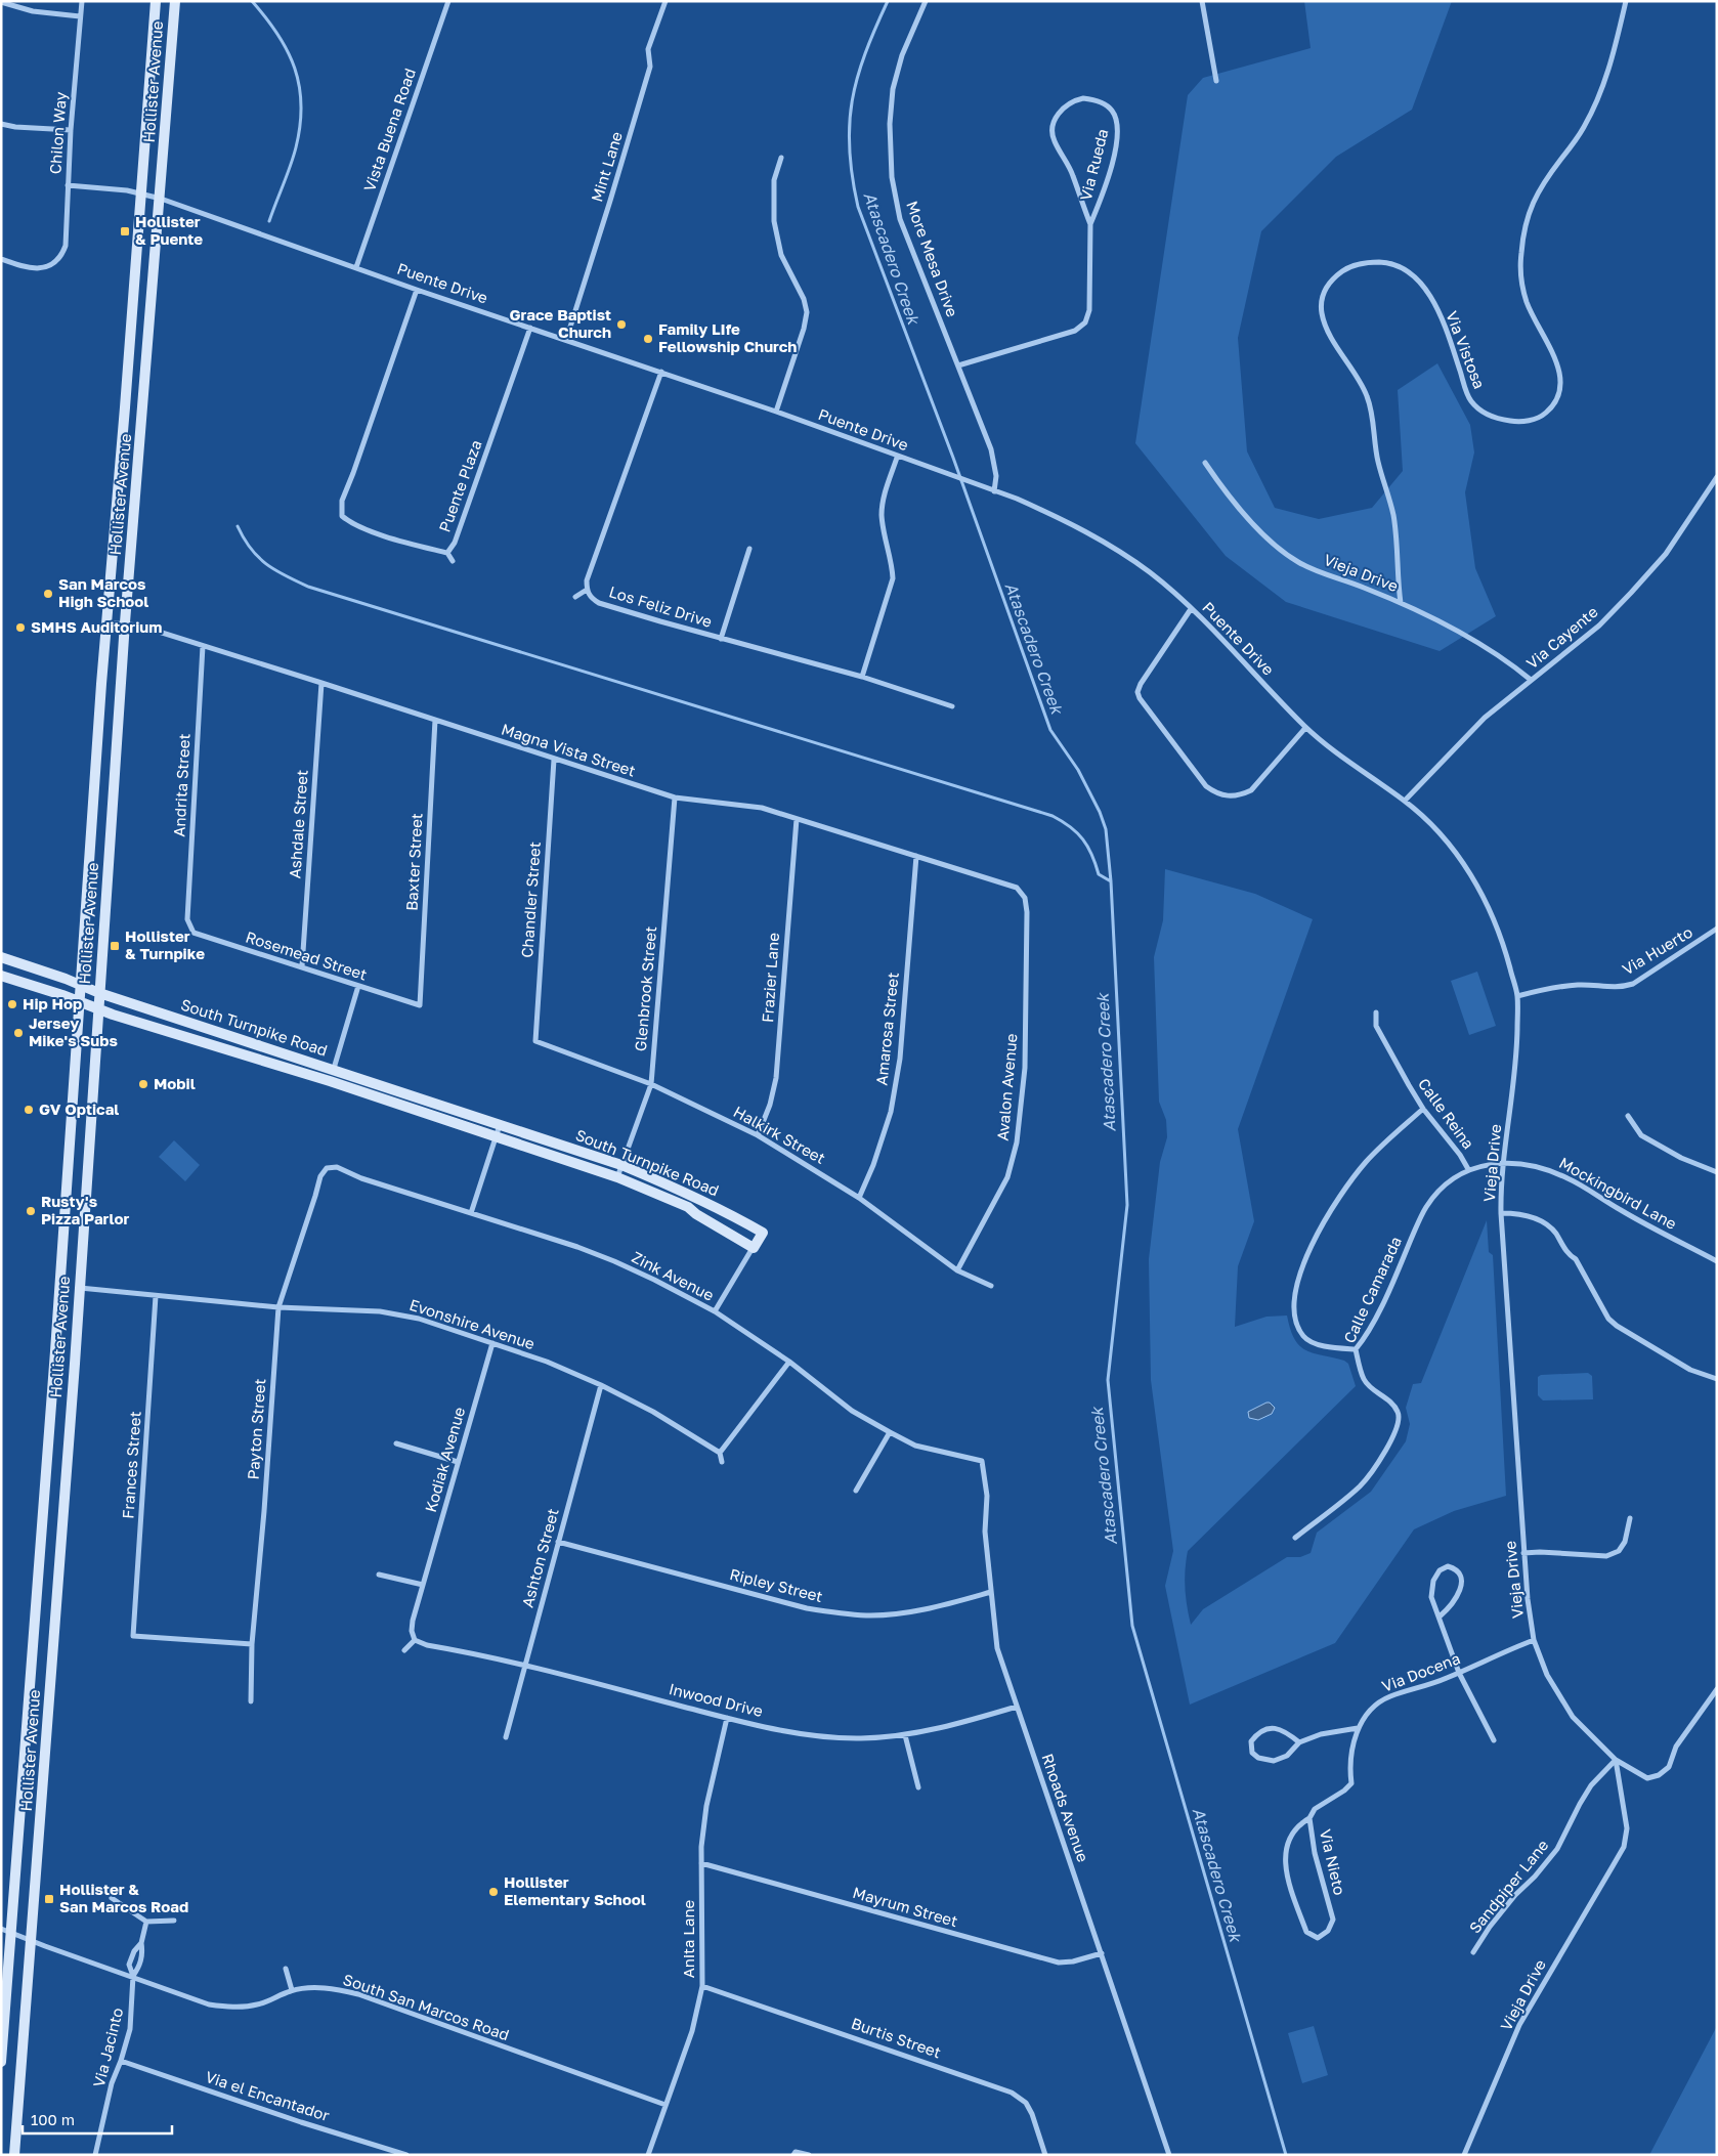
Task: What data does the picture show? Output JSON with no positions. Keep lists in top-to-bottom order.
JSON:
{
  "streets": {
    "main road": ["Hollister Avenue", "South Turnpike Road"],
    "street": [
      "Vista Buena Road",
      "Chilon Way",
      "Via Rueda",
      "Mint Lane",
      "More Mesa Drive",
      "Puente Drive",
      "Via Vistosa",
      "Puente Plaza",
      "Vieja Drive",
      "Los Feliz Drive",
      "Via Cayente",
      "Magna Vista Street",
      "Andrita Street",
      "Ashdale Street",
      "Baxter Street",
      "Chandler Street",
      "Via Huerto",
      "Rosemead Street",
      "Frazier Lane",
      "Glenbrook Street",
      "Amarosa Street",
      "Avalon Avenue",
      "Calle Reina",
      "Halkirk Street",
      "Mockingbird Lane",
      "Zink Avenue",
      "Calle Camarada",
      "Evonshire Avenue",
      "Payton Street",
      "Kodiak Avenue",
      "Frances Street",
      "Ashton Street",
      "Ripley Street",
      "Via Docena",
      "Inwood Drive",
      "Rhoads Avenue",
      "Via Nieto",
      "Sandpiper Lane",
      "Mayrum Street",
      "Anita Lane",
      "South San Marcos Road",
      "Burtis Street",
      "Via Jacinto",
      "Via el Encantador"
    ]
  },
  "crossings": [
    ["Hollister Avenue", "Puente Drive"],
    ["Hollister Avenue", "Magna Vista Street"],
    ["Hollister Avenue", "South Turnpike Road"],
    ["Hollister Avenue", "Evonshire Avenue"],
    ["Hollister Avenue", "South San Marcos Road"],
    ["Vista Buena Road", "Puente Drive"],
    ["Chilon Way", "Puente Drive"],
    ["Via Rueda", "More Mesa Drive"],
    ["Mint Lane", "Puente Drive"],
    ["More Mesa Drive", "Puente Drive"],
    ["Puente Drive", "Puente Plaza"],
    ["Puente Drive", "Vieja Drive"],
    ["Puente Drive", "Los Feliz Drive"],
    ["Puente Drive", "Via Cayente"],
    ["Via Vistosa", "Vieja Drive"],
    ["Vieja Drive", "Via Cayente"],
    ["Vieja Drive", "Via Huerto"],
    ["Vieja Drive", "Calle Reina"],
    ["Vieja Drive", "Mockingbird Lane"],
    ["Vieja Drive", "Via Docena"],
    ["Vieja Drive", "Sandpiper Lane"],
    ["Magna Vista Street", "Andrita Street"],
    ["Magna Vista Street", "Ashdale Street"],
    ["Magna Vista Street", "Baxter Street"],
    ["Magna Vista Street", "Chandler Street"],
    ["Magna Vista Street", "Frazier Lane"],
    ["Magna Vista Street", "Glenbrook Street"],
    ["Magna Vista Street", "Amarosa Street"],
    ["Magna Vista Street", "Avalon Avenue"],
    ["Andrita Street", "Rosemead Street"],
    ["Ashdale Street", "Rosemead Street"],
    ["Baxter Street", "Rosemead Street"],
    ["Chandler Street", "Halkirk Street"],
    ["Frazier Lane", "Halkirk Street"],
    ["Glenbrook Street", "South Turnpike Road"],
    ["Glenbrook Street", "Halkirk Street"],
    ["Amarosa Street", "Halkirk Street"],
    ["Avalon Avenue", "Halkirk Street"],
    ["Calle Reina", "Mockingbird Lane"],
    ["Calle Reina", "Calle Camarada"],
    ["Zink Avenue", "Payton Street"],
    ["Zink Avenue", "Rhoads Avenue"],
    ["Evonshire Avenue", "Payton Street"],
    ["Evonshire Avenue", "Kodiak Avenue"],
    ["Evonshire Avenue", "Frances Street"],
    ["Evonshire Avenue", "Ashton Street"],
    ["Payton Street", "Frances Street"],
    ["Kodiak Avenue", "Inwood Drive"],
    ["Ashton Street", "Ripley Street"],
    ["Ashton Street", "Inwood Drive"],
    ["Ripley Street", "Rhoads Avenue"],
    ["Via Docena", "Via Nieto"],
    ["Inwood Drive", "Rhoads Avenue"],
    ["Inwood Drive", "Anita Lane"],
    ["Rhoads Avenue", "Mayrum Street"],
    ["Mayrum Street", "Anita Lane"],
    ["Anita Lane", "South San Marcos Road"],
    ["Anita Lane", "Burtis Street"],
    ["South San Marcos Road", "Via Jacinto"],
    ["Via Jacinto", "Via el Encantador"]
  ],
  "water": ["Atascadero Creek"],
  "places": {
    "transit": ["Hollister & Puente", "Hollister & Turnpike", "Hollister & San Marcos Road"],
    "other": [
      "Grace Baptist Church",
      "Family LIfe Fellowship Church",
      "San Marcos High School",
      "SMHS Auditorium",
      "Hip Hop",
      "Jersey Mike's Subs",
      "Mobil",
      "GV Optical",
      "Rusty's Pizza Parlor",
      "Hollister Elementary School"
    ]
  },
  "scale_bar": "100 m"
}
